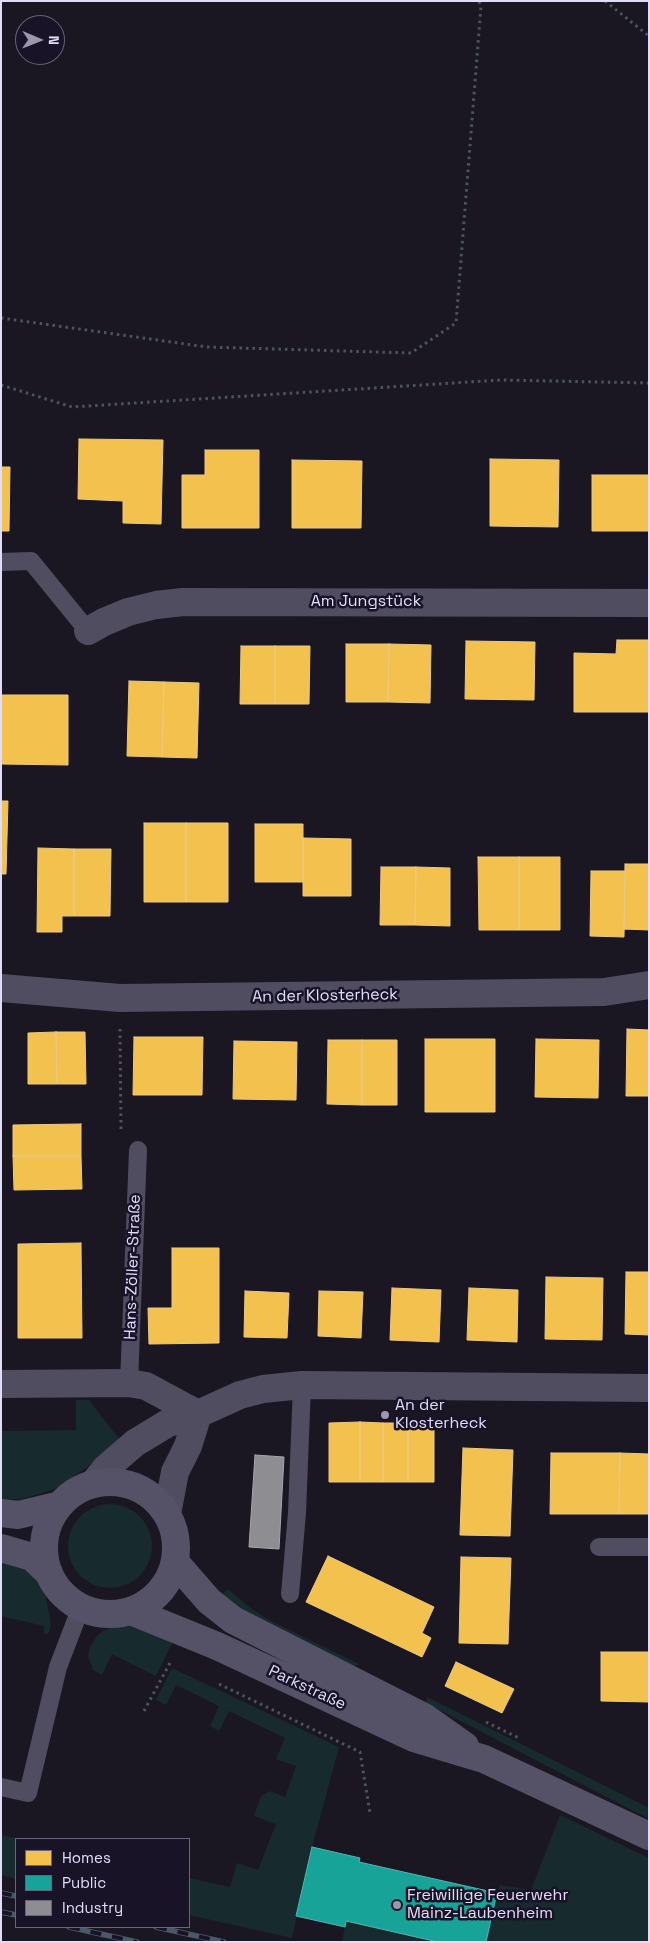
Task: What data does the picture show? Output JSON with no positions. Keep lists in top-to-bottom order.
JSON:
{
  "streets": {
    "main road": ["Parkstraße"],
    "street": ["Am Jungstück", "An der Klosterheck"],
    "lane": ["Hans-Zöller-Straße"]
  },
  "places": ["An der Klosterheck", "Freiwillige Feuerwehr Mainz-Laubenheim"],
  "legend": ["Homes", "Public", "Industry"],
  "north": "right"
}
